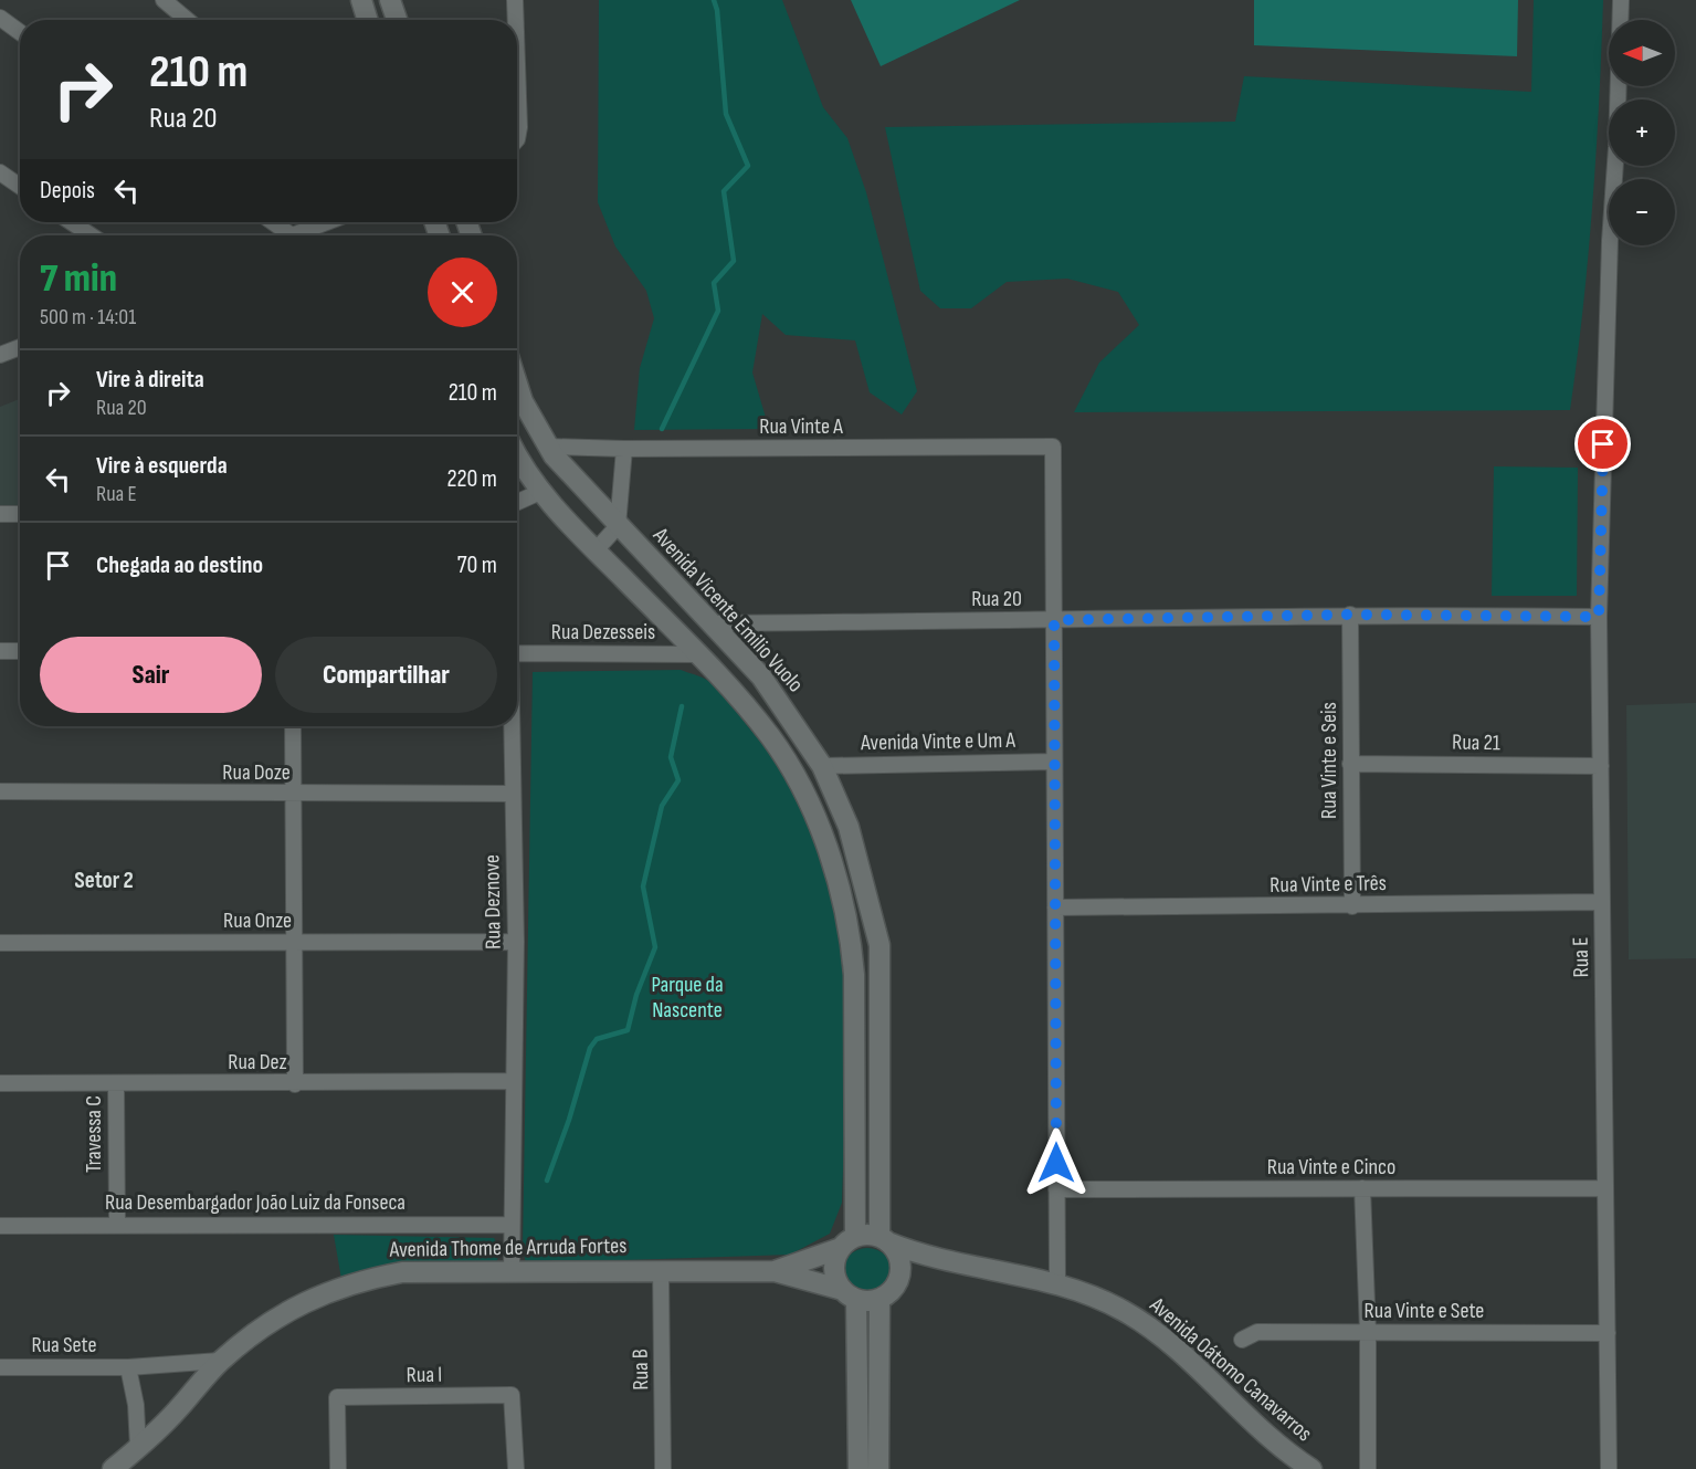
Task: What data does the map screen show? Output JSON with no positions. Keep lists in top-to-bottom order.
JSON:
{
  "streets": {
    "main road": ["Avenida Vicente Emilio Vuolo", "Avenida Thome de Arruda Fortes", "Avenida Oátomo Canavarros"],
    "street": [
      "Rua Vinte A",
      "Rua 20",
      "Rua Dezesseis",
      "Avenida Vinte e Um A",
      "Rua 21",
      "Rua Vinte e Seis",
      "Rua Doze",
      "Rua Vinte e Três",
      "Rua Deznove",
      "Rua Onze",
      "Rua E",
      "Rua Dez",
      "Travessa C",
      "Rua Vinte e Cinco",
      "Rua Desembargador João Luiz da Fonseca",
      "Rua Vinte e Sete",
      "Rua Sete",
      "Rua B",
      "Rua I"
    ]
  },
  "crossings": [
    ["Rua Vinte A", "Rua 20"],
    ["Rua Vinte A", "Avenida Vicente Emilio Vuolo"],
    ["Rua 20", "Avenida Vicente Emilio Vuolo"],
    ["Rua 20", "Rua Vinte e Seis"],
    ["Rua 20", "Rua E"],
    ["Avenida Vicente Emilio Vuolo", "Avenida Vinte e Um A"],
    ["Avenida Vicente Emilio Vuolo", "Avenida Thome de Arruda Fortes"],
    ["Avenida Vicente Emilio Vuolo", "Avenida Oátomo Canavarros"],
    ["Rua 21", "Rua Vinte e Seis"],
    ["Rua 21", "Rua E"],
    ["Rua Vinte e Seis", "Rua Vinte e Três"],
    ["Rua Doze", "Rua Deznove"],
    ["Rua Vinte e Três", "Rua E"],
    ["Rua Deznove", "Rua Onze"],
    ["Rua Deznove", "Rua Dez"],
    ["Rua Deznove", "Rua Desembargador João Luiz da Fonseca"],
    ["Rua Deznove", "Avenida Thome de Arruda Fortes"],
    ["Rua E", "Rua Vinte e Cinco"],
    ["Rua E", "Rua Vinte e Sete"],
    ["Rua Dez", "Travessa C"],
    ["Travessa C", "Rua Desembargador João Luiz da Fonseca"],
    ["Avenida Thome de Arruda Fortes", "Rua Sete"],
    ["Avenida Thome de Arruda Fortes", "Rua B"],
    ["Avenida Thome de Arruda Fortes", "Avenida Oátomo Canavarros"]
  ],
  "districts": ["Setor 2"],
  "parks": ["Parque da Nascente"],
  "north": "left",
  "page": {
    "map_buttons": ["+", "−"],
    "turn": ["210 m", "Rua 20"],
    "then": "Depois",
    "heading": ["7 min", "500 m · 14:01"],
    "list": [
      {
        "name": "Vire à direita",
        "note": "Rua 20",
        "value": "210 m"
      },
      {
        "name": "Vire à esquerda",
        "note": "Rua E",
        "value": "220 m"
      },
      {
        "name": "Chegada ao destino",
        "value": "70 m"
      }
    ],
    "buttons": ["Sair", "Compartilhar"]
  }
}
